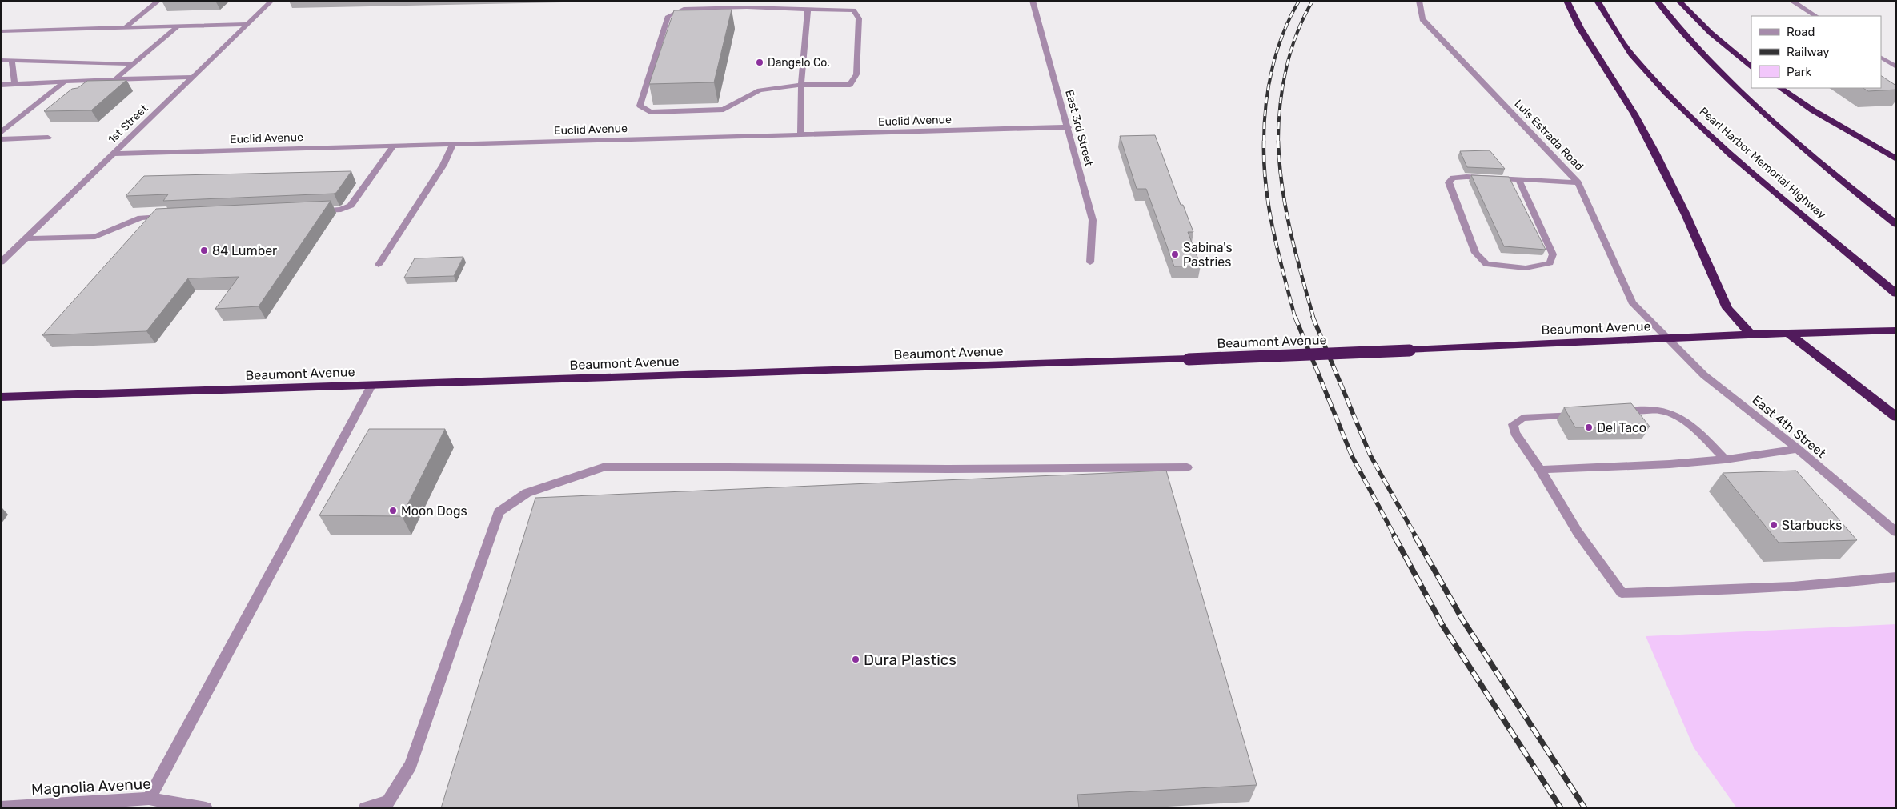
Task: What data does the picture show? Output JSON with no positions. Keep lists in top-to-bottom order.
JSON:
{
  "streets": {
    "highway": ["Pearl Harbor Memorial Highway", "Beaumont Avenue"],
    "street": [
      "Euclid Avenue",
      "1st Street",
      "East 3rd Street",
      "Luis Estrada Road",
      "East 4th Street",
      "Magnolia Avenue"
    ]
  },
  "crossings": [
    ["Euclid Avenue", "1st Street"],
    ["Euclid Avenue", "East 3rd Street"],
    ["Luis Estrada Road", "Beaumont Avenue"],
    ["Luis Estrada Road", "East 4th Street"],
    ["Beaumont Avenue", "East 4th Street"]
  ],
  "places": [
    "Dangelo Co.",
    "84 Lumber",
    "Sabina's Pastries",
    "Del Taco",
    "Moon Dogs",
    "Starbucks",
    "Dura Plastics"
  ],
  "legend": ["Road", "Railway", "Park"]
}
